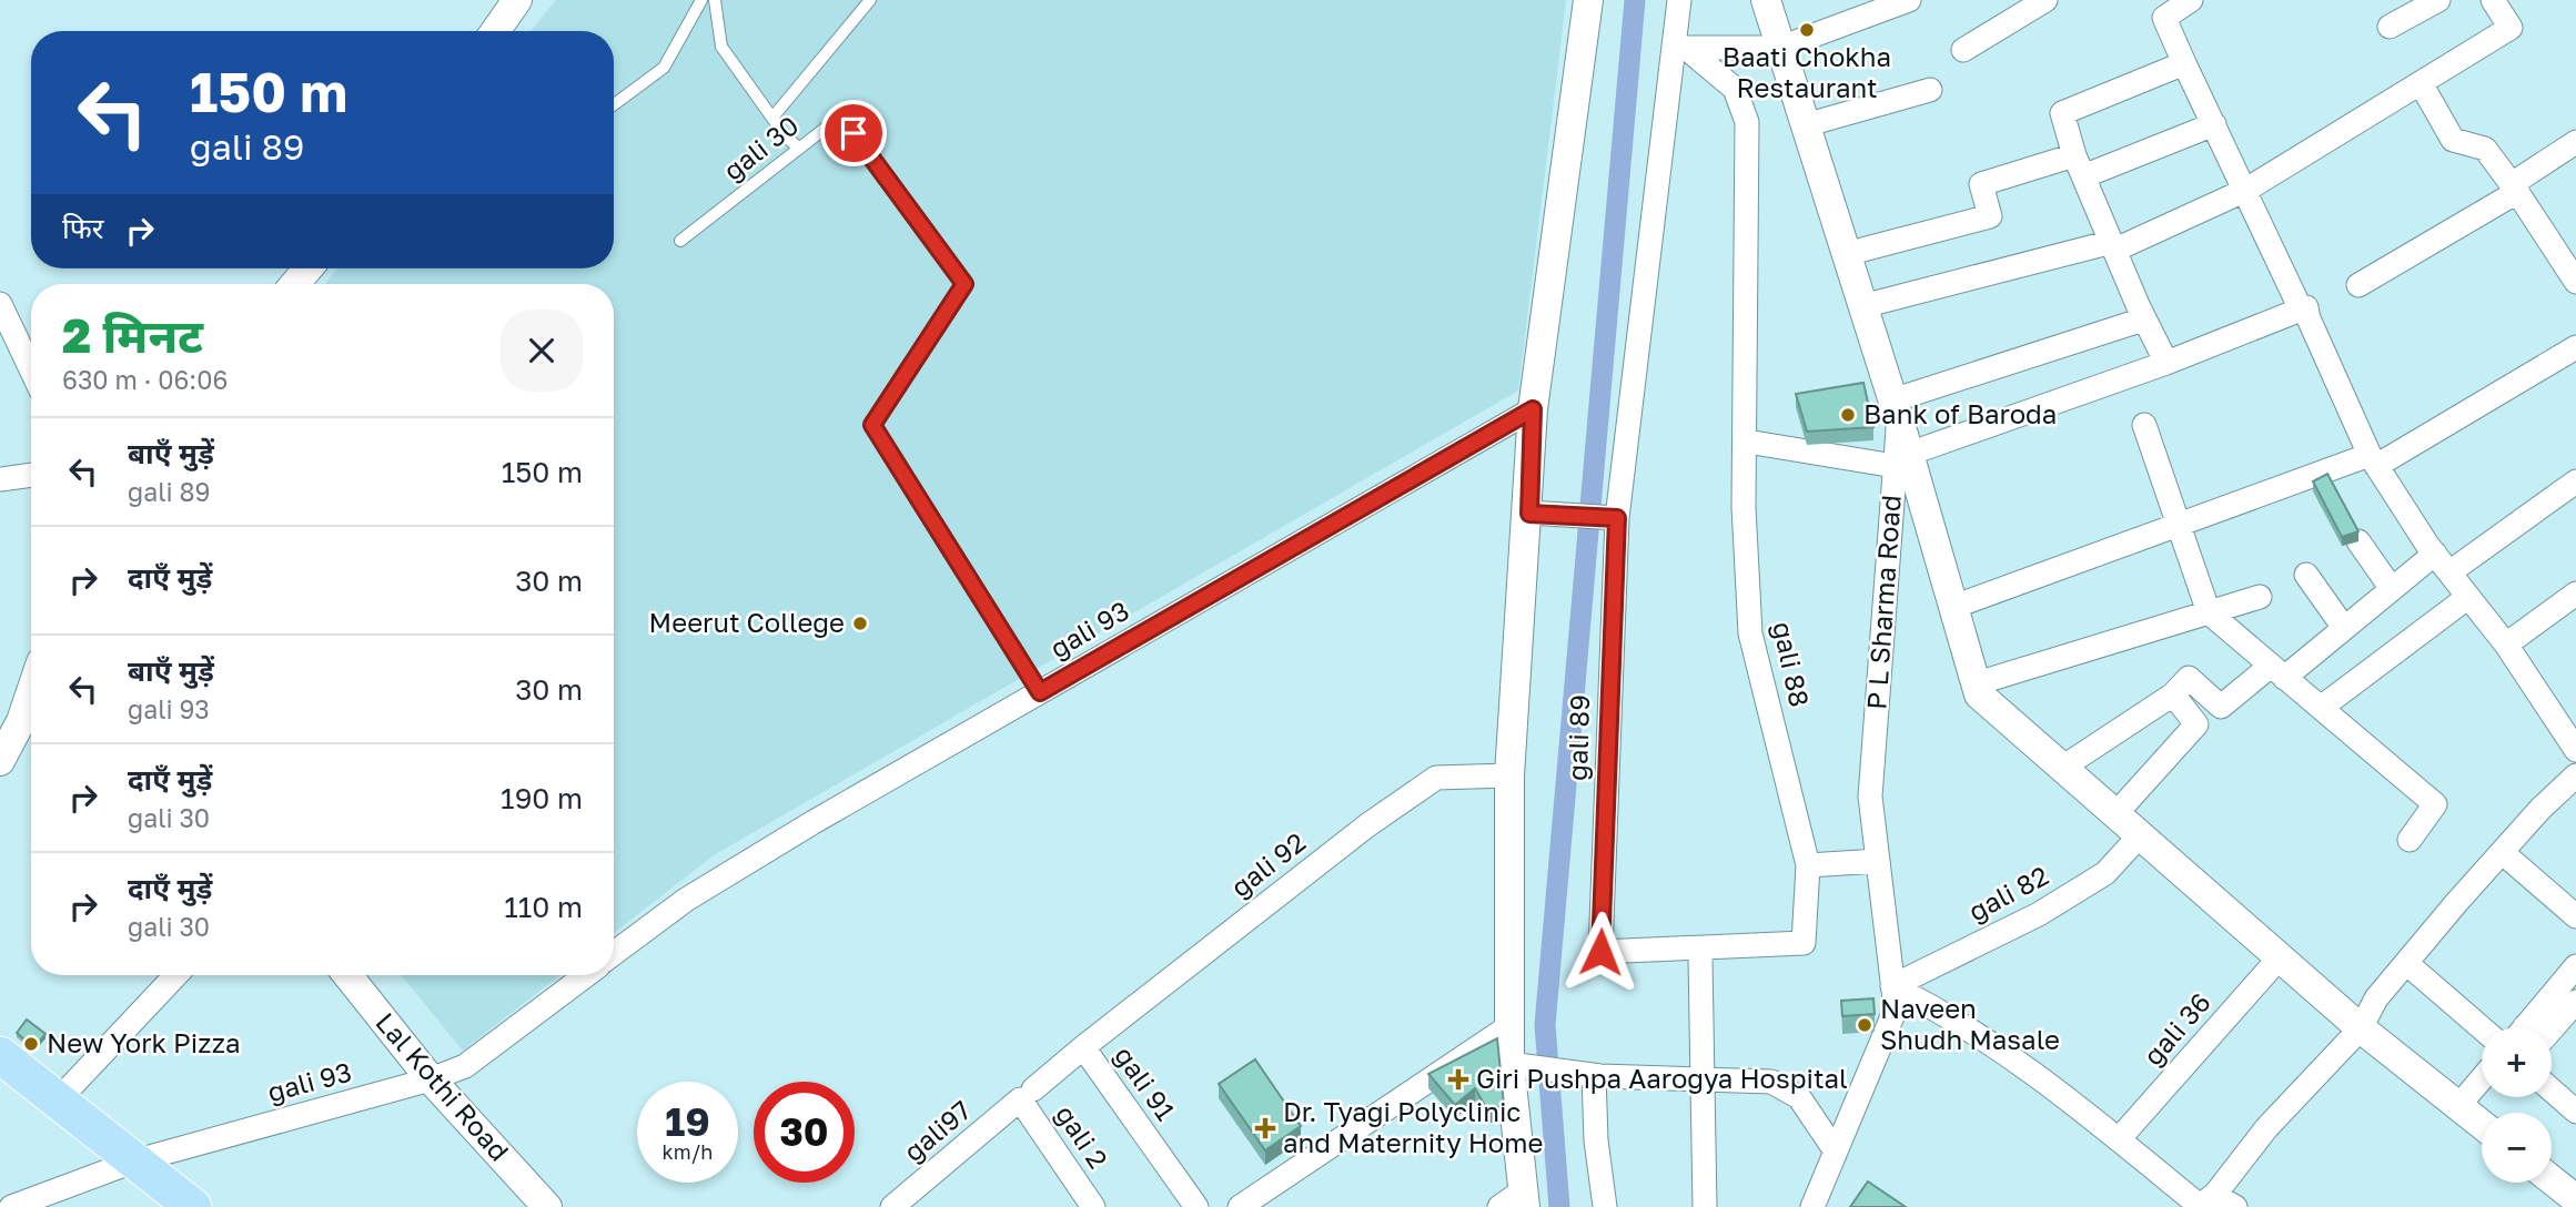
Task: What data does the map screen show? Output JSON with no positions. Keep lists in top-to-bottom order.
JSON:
{
  "streets": {
    "street": [
      "P L Sharma Road",
      "gali 93",
      "gali 88",
      "gali 89",
      "gali 92",
      "gali 82",
      "gali 36",
      "gali 91",
      "Lal Kothi Road",
      "gali97",
      "gali 2"
    ],
    "lane": ["gali 30"]
  },
  "crossings": [
    ["gali 30", "gali 93"],
    ["P L Sharma Road", "gali 82"],
    ["gali 93", "Lal Kothi Road"],
    ["gali 88", "gali 89"],
    ["gali 92", "gali 91"],
    ["gali 91", "gali97"],
    ["gali 91", "gali 2"],
    ["gali97", "gali 2"]
  ],
  "places": {
    "other": [
      "Baati Chokha Restaurant",
      "Bank of Baroda",
      "Meerut College",
      "Naveen Shudh Masale",
      "New York Pizza"
    ],
    "health": ["Giri Pushpa Aarogya Hospital", "Dr. Tyagi Polyclinic and Maternity Home"]
  },
  "page": {
    "turn": ["150 m", "gali 89"],
    "then": "फिर",
    "heading": ["2 मिनट", "630 m · 06:06"],
    "list": [
      {
        "name": "बाएँ मुड़ें",
        "note": "gali 89",
        "value": "150 m"
      },
      {
        "name": "दाएँ मुड़ें",
        "value": "30 m"
      },
      {
        "name": "बाएँ मुड़ें",
        "note": "gali 93",
        "value": "30 m"
      },
      {
        "name": "दाएँ मुड़ें",
        "note": "gali 30",
        "value": "190 m"
      },
      {
        "name": "दाएँ मुड़ें",
        "note": "gali 30",
        "value": "110 m"
      }
    ],
    "map_buttons": ["+", "−"],
    "speed": "19 km/h",
    "limit": "30"
  }
}
